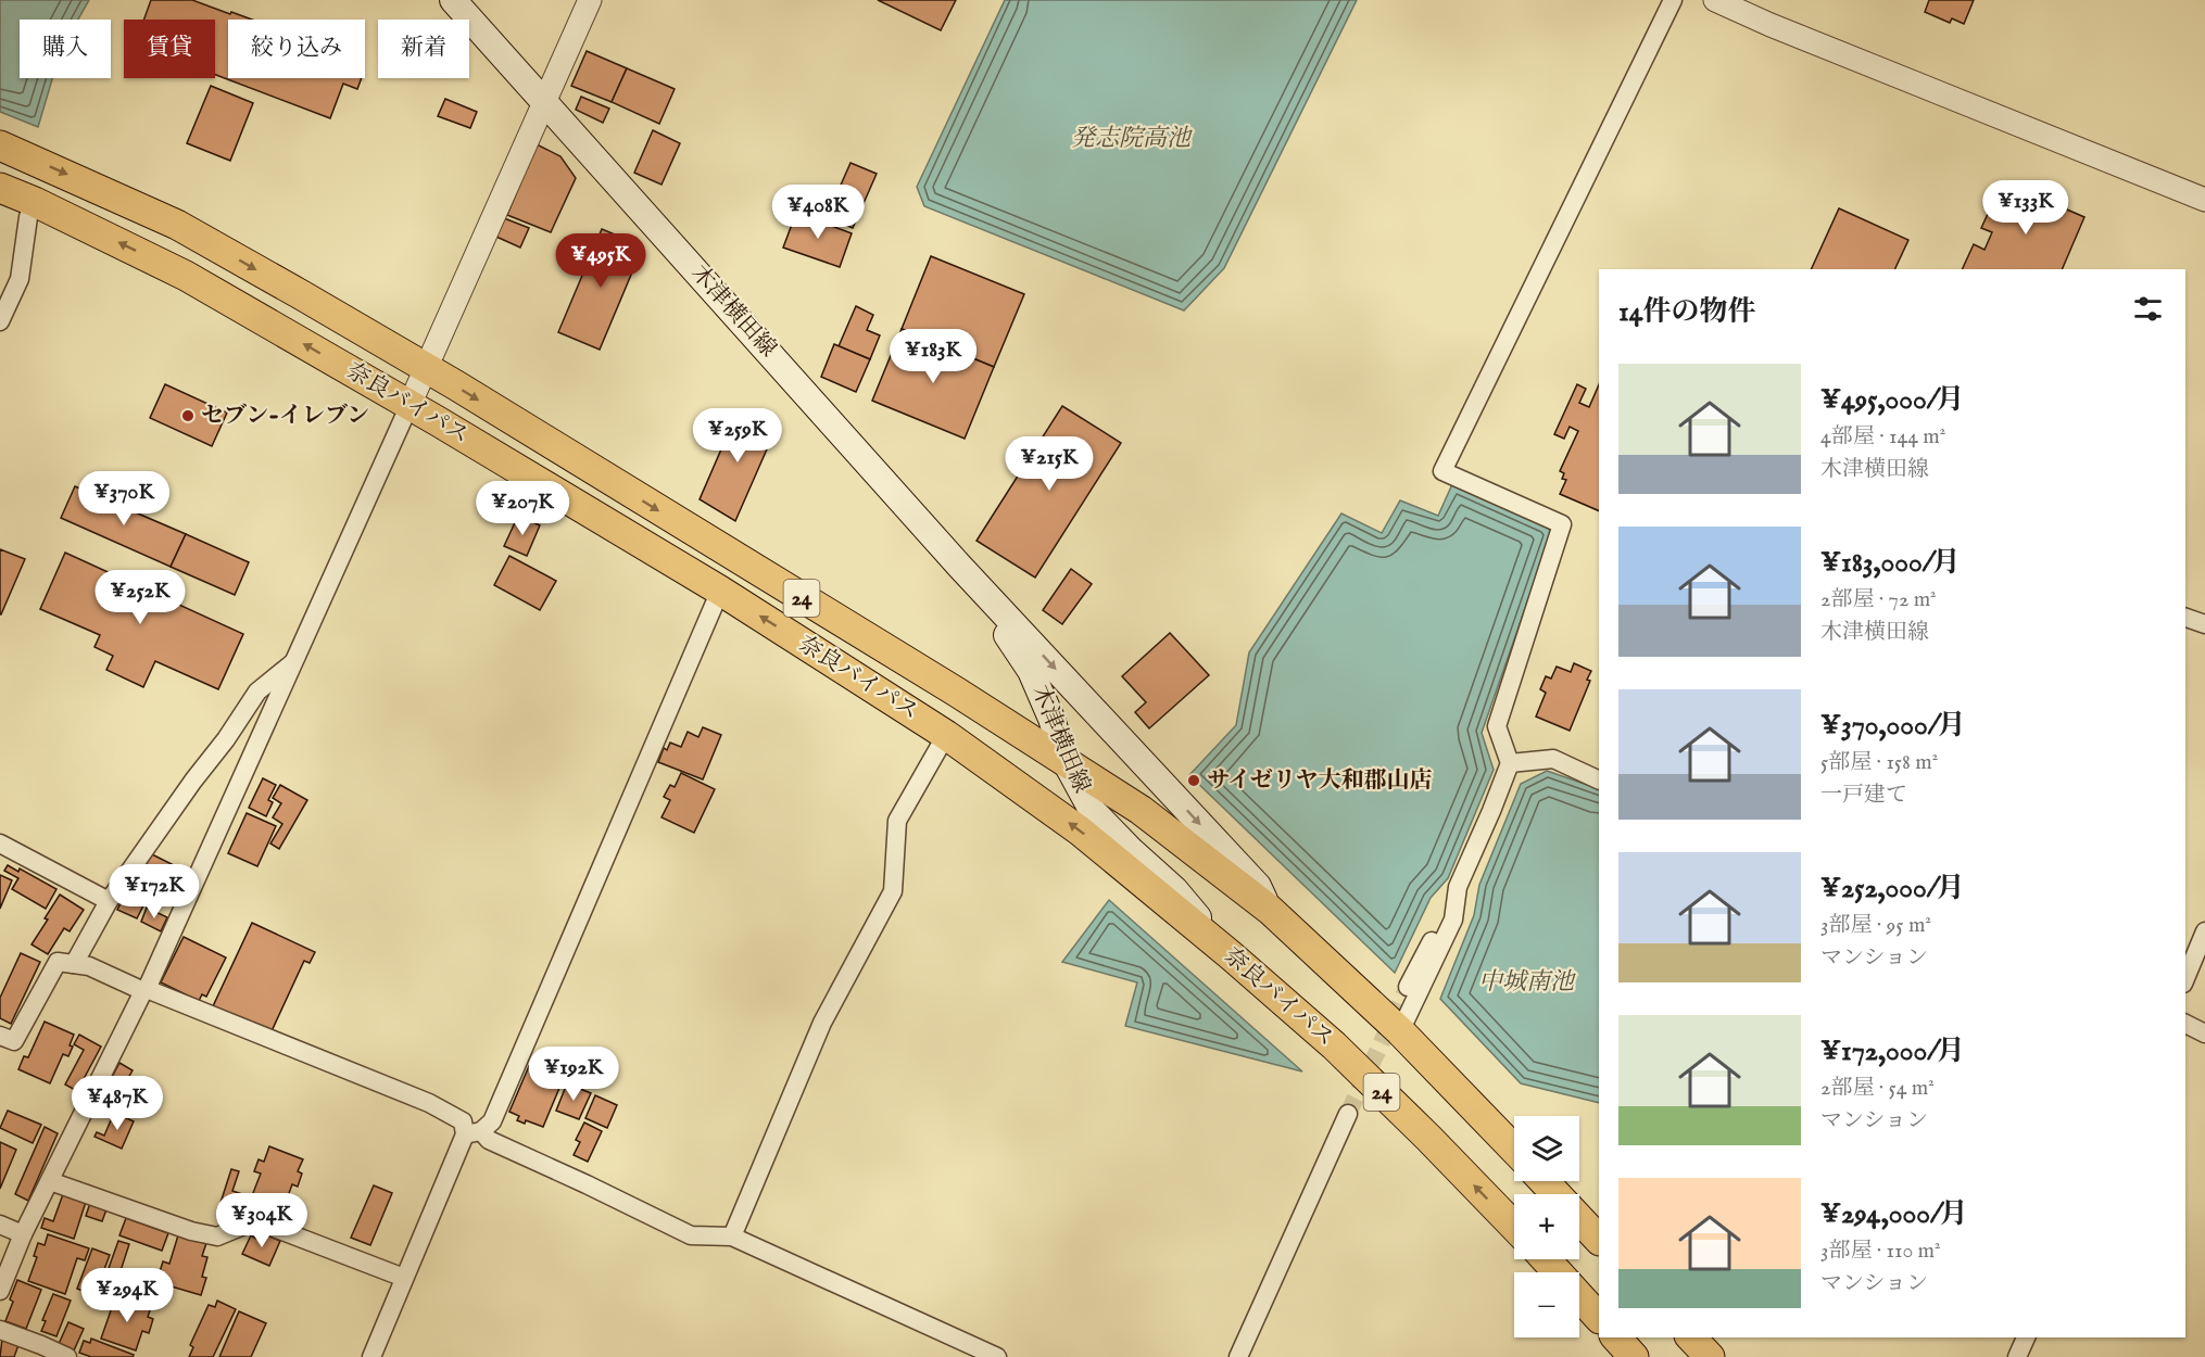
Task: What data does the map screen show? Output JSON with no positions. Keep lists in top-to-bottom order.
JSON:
{
  "streets": {
    "highway": ["奈良バイパス", "24"],
    "main road": ["木津横田線"]
  },
  "crossings": [
    ["木津横田線", "奈良バイパス"]
  ],
  "water": ["発志院高池", "中城南池"],
  "places": ["セブン-イレブン", "サイゼリヤ大和郡山店"],
  "page": {
    "chip": [
      "購入",
      "賃貸",
      "絞り込み",
      "新着"
    ],
    "price": [
      "¥133K",
      "¥408K",
      "¥495K",
      "¥183K",
      "¥259K",
      "¥215K",
      "¥370K",
      "¥207K",
      "¥252K",
      "¥172K",
      "¥192K",
      "¥487K",
      "¥304K",
      "¥294K"
    ],
    "heading": "14件の物件",
    "list": [
      {
        "name": "¥495,000/月",
        "note": "4部屋 · 144 m² · 木津横田線"
      },
      {
        "name": "¥183,000/月",
        "note": "2部屋 · 72 m² · 木津横田線"
      },
      {
        "name": "¥370,000/月",
        "note": "5部屋 · 158 m² · 一戸建て"
      },
      {
        "name": "¥252,000/月",
        "note": "3部屋 · 95 m² · マンション"
      },
      {
        "name": "¥172,000/月",
        "note": "2部屋 · 54 m² · マンション"
      },
      {
        "name": "¥294,000/月",
        "note": "3部屋 · 110 m² · マンション"
      }
    ],
    "map_buttons": ["+", "−"]
  }
}
